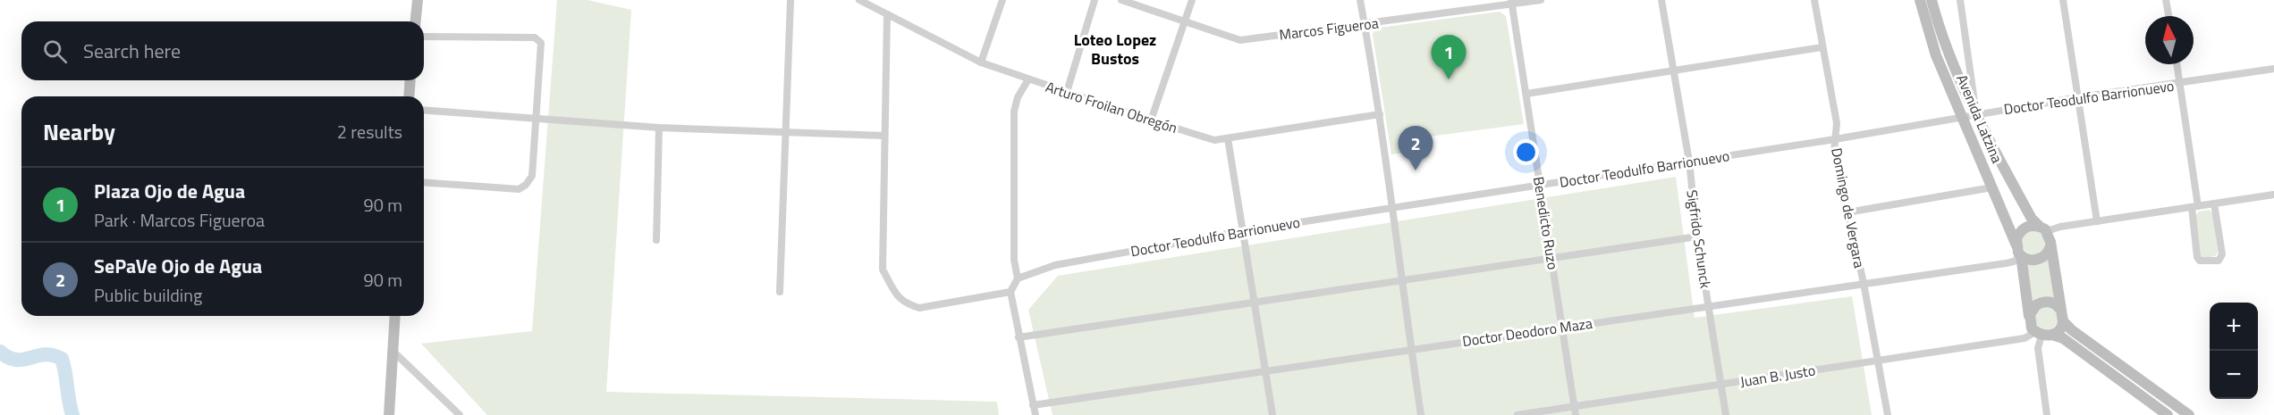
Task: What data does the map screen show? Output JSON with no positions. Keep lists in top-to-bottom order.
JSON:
{
  "streets": {
    "street": [
      "Marcos Figueroa",
      "Doctor Teodulfo Barrionuevo",
      "Arturo Froilan Obregón",
      "Avenida Latzina",
      "Domingo de Vergara",
      "Benedicto Ruzo",
      "Sigfrido Schunck",
      "Doctor Deodoro Maza",
      "Juan B. Justo"
    ]
  },
  "crossings": [
    ["Marcos Figueroa", "Benedicto Ruzo"],
    ["Doctor Teodulfo Barrionuevo", "Avenida Latzina"],
    ["Doctor Teodulfo Barrionuevo", "Domingo de Vergara"],
    ["Doctor Teodulfo Barrionuevo", "Benedicto Ruzo"],
    ["Doctor Teodulfo Barrionuevo", "Sigfrido Schunck"],
    ["Avenida Latzina", "Doctor Deodoro Maza"],
    ["Avenida Latzina", "Juan B. Justo"],
    ["Domingo de Vergara", "Doctor Deodoro Maza"],
    ["Domingo de Vergara", "Juan B. Justo"],
    ["Benedicto Ruzo", "Doctor Deodoro Maza"],
    ["Benedicto Ruzo", "Juan B. Justo"],
    ["Sigfrido Schunck", "Doctor Deodoro Maza"],
    ["Sigfrido Schunck", "Juan B. Justo"]
  ],
  "districts": ["Loteo Lopez Bustos"],
  "north": "top",
  "page": {
    "search": "Search here",
    "pins": ["1", "2"],
    "heading": ["Nearby", "2 results"],
    "list": [
      {
        "mark": "1",
        "name": "Plaza Ojo de Agua",
        "note": "Park · Marcos Figueroa",
        "value": "90 m"
      },
      {
        "mark": "2",
        "name": "SePaVe Ojo de Agua",
        "note": "Public building",
        "value": "90 m"
      }
    ],
    "map_buttons": ["+", "−"]
  }
}
